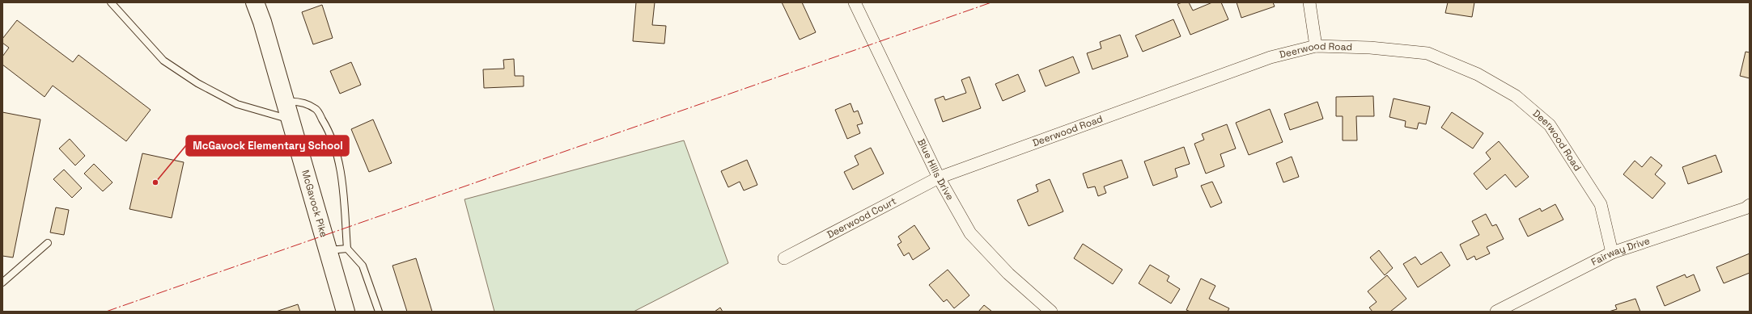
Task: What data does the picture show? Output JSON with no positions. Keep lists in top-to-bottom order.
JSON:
{
  "streets": {
    "main road": ["McGavock Pike"],
    "street": [
      "Deerwood Road",
      "Blue Hills Drive",
      "Deerwood Court",
      "Fairway Drive"
    ]
  },
  "crossings": [
    ["Deerwood Road", "Blue Hills Drive"],
    ["Deerwood Road", "Deerwood Court"],
    ["Deerwood Road", "Fairway Drive"],
    ["Blue Hills Drive", "Deerwood Court"]
  ],
  "places": ["McGavock Elementary School"]
}
